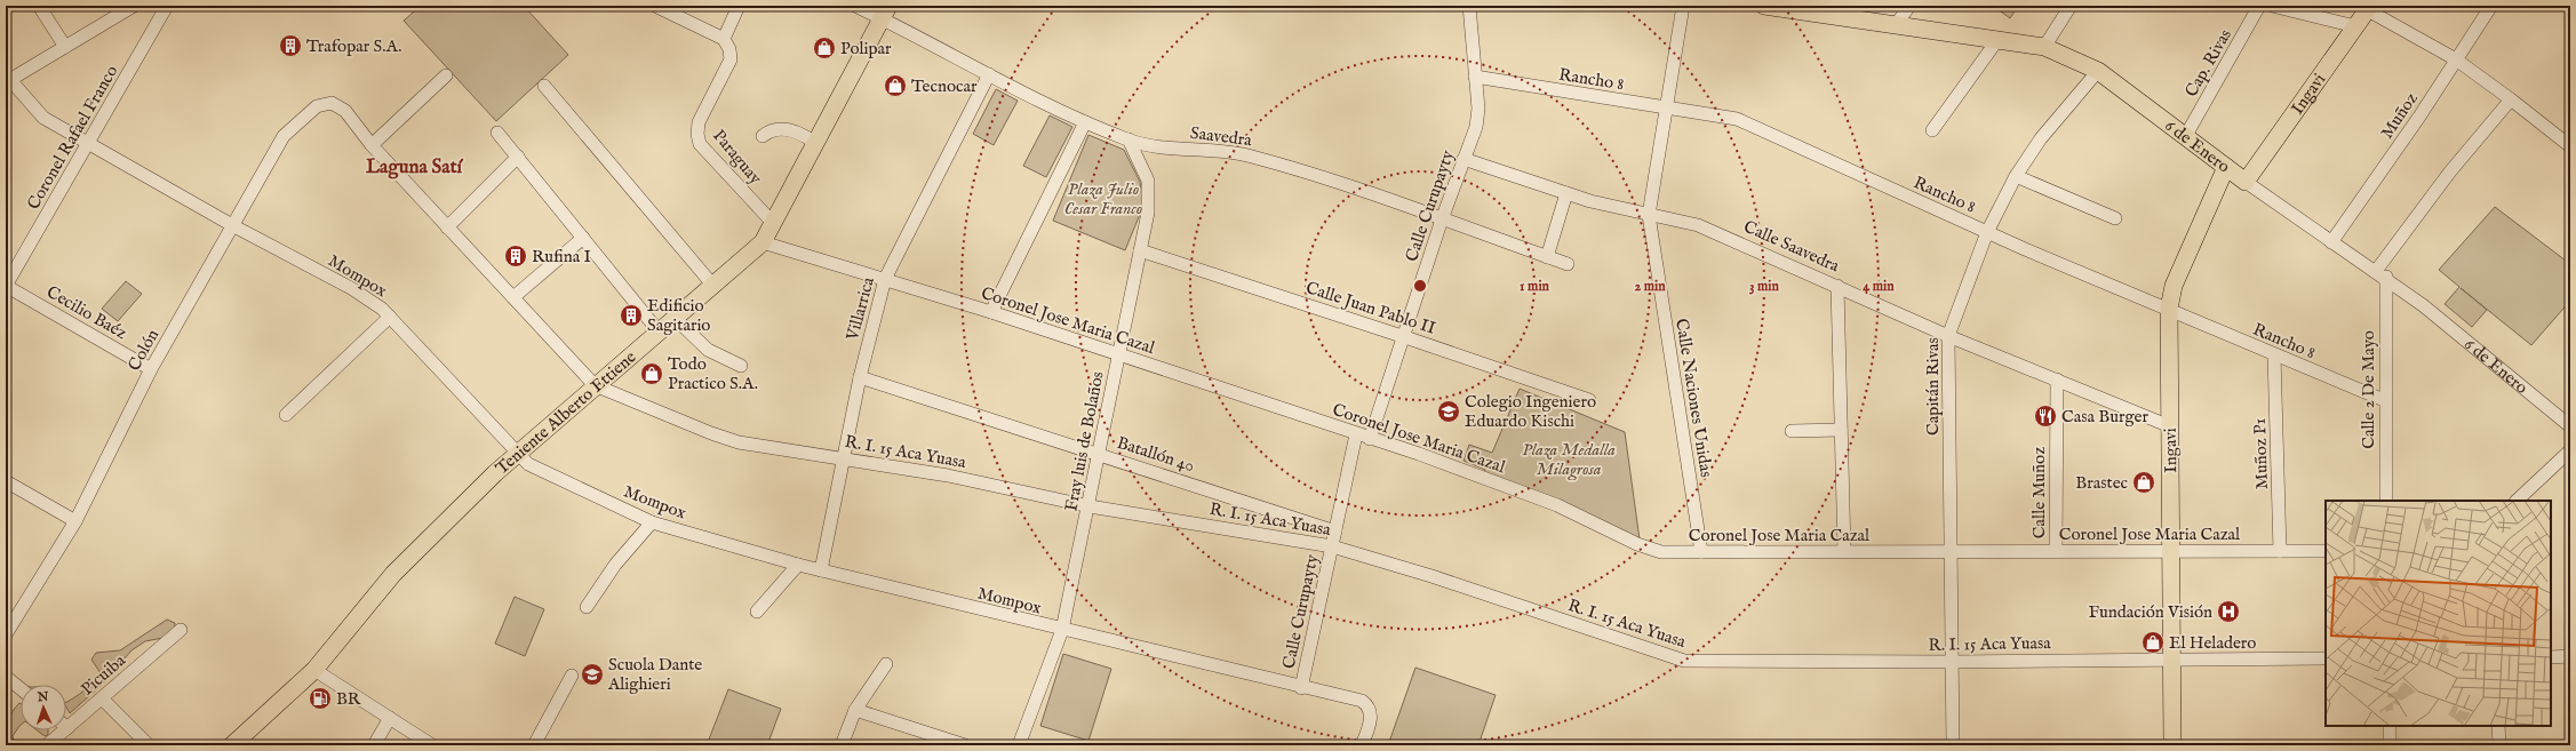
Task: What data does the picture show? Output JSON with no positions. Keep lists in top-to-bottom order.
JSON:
{
  "streets": {
    "main road": ["Ingavi", "6 de Enero", "Teniente Alberto Ettiene"],
    "street": [
      "Cap. Rivas",
      "Rancho 8",
      "Muñoz",
      "Saavedra",
      "Coronel Rafael Franco",
      "Paraguay",
      "Calle Curupayty",
      "Calle Saavedra",
      "Mompox",
      "Calle Juan Pablo II",
      "Villarrica",
      "Cecilio Baéz",
      "Coronel Jose Maria Cazal",
      "Colón",
      "Capitán Rivas",
      "Calle 2 De Mayo",
      "Calle Naciones Unidas",
      "Fray luis de Bolaños",
      "R. I. 15 Aca Yuasa",
      "Batallón 40",
      "Muñoz P1",
      "Calle Muñoz",
      "Picuiba"
    ]
  },
  "crossings": [
    ["Cap. Rivas", "6 de Enero"],
    ["Rancho 8", "Ingavi"],
    ["Rancho 8", "Calle Curupayty"],
    ["Rancho 8", "Capitán Rivas"],
    ["Rancho 8", "Calle 2 De Mayo"],
    ["Rancho 8", "Calle Naciones Unidas"],
    ["Rancho 8", "Muñoz P1"],
    ["Ingavi", "6 de Enero"],
    ["Ingavi", "Calle Saavedra"],
    ["Ingavi", "Coronel Jose Maria Cazal"],
    ["Ingavi", "R. I. 15 Aca Yuasa"],
    ["Muñoz", "6 de Enero"],
    ["Saavedra", "Calle Curupayty"],
    ["Saavedra", "Villarrica"],
    ["Saavedra", "Teniente Alberto Ettiene"],
    ["Saavedra", "Fray luis de Bolaños"],
    ["Coronel Rafael Franco", "Mompox"],
    ["Coronel Rafael Franco", "Cecilio Baéz"],
    ["6 de Enero", "Capitán Rivas"],
    ["6 de Enero", "Calle 2 De Mayo"],
    ["Paraguay", "Teniente Alberto Ettiene"],
    ["Calle Curupayty", "Calle Saavedra"],
    ["Calle Curupayty", "Mompox"],
    ["Calle Curupayty", "Calle Juan Pablo II"],
    ["Calle Curupayty", "Coronel Jose Maria Cazal"],
    ["Calle Curupayty", "R. I. 15 Aca Yuasa"],
    ["Calle Curupayty", "Batallón 40"],
    ["Calle Saavedra", "Capitán Rivas"],
    ["Calle Saavedra", "Calle Naciones Unidas"],
    ["Calle Saavedra", "Calle Muñoz"],
    ["Mompox", "Villarrica"],
    ["Mompox", "Colón"],
    ["Mompox", "Teniente Alberto Ettiene"],
    ["Mompox", "Fray luis de Bolaños"],
    ["Calle Juan Pablo II", "Fray luis de Bolaños"],
    ["Villarrica", "Coronel Jose Maria Cazal"],
    ["Villarrica", "R. I. 15 Aca Yuasa"],
    ["Villarrica", "Batallón 40"],
    ["Cecilio Baéz", "Colón"],
    ["Coronel Jose Maria Cazal", "Capitán Rivas"],
    ["Coronel Jose Maria Cazal", "Calle Naciones Unidas"],
    ["Coronel Jose Maria Cazal", "Teniente Alberto Ettiene"],
    ["Coronel Jose Maria Cazal", "Fray luis de Bolaños"],
    ["Coronel Jose Maria Cazal", "Muñoz P1"],
    ["Coronel Jose Maria Cazal", "Calle Muñoz"],
    ["Colón", "R. I. 15 Aca Yuasa"],
    ["Capitán Rivas", "R. I. 15 Aca Yuasa"],
    ["Teniente Alberto Ettiene", "R. I. 15 Aca Yuasa"],
    ["Fray luis de Bolaños", "R. I. 15 Aca Yuasa"],
    ["Fray luis de Bolaños", "Batallón 40"]
  ],
  "districts": ["Laguna Satí"],
  "parks": ["Plaza Julio Cesar Franco", "Plaza Medalla Milagrosa"],
  "places": {
    "building": ["Trafopar S.A.", "Rufina I", "Edificio Sagitario"],
    "shop": [
      "Polipar",
      "Tecnocar",
      "Todo Practico S.A.",
      "Brastec",
      "El Heladero"
    ],
    "school or university": ["Colegio Ingeniero Eduardo Kischi", "Scuola Dante Alighieri"],
    "restaurant": ["Casa Burger"],
    "hospital": ["Fundación Visión"],
    "fuel station": ["BR"]
  },
  "north": "top",
  "rings": [
    "1 min",
    "2 min",
    "3 min",
    "4 min"
  ]
}
